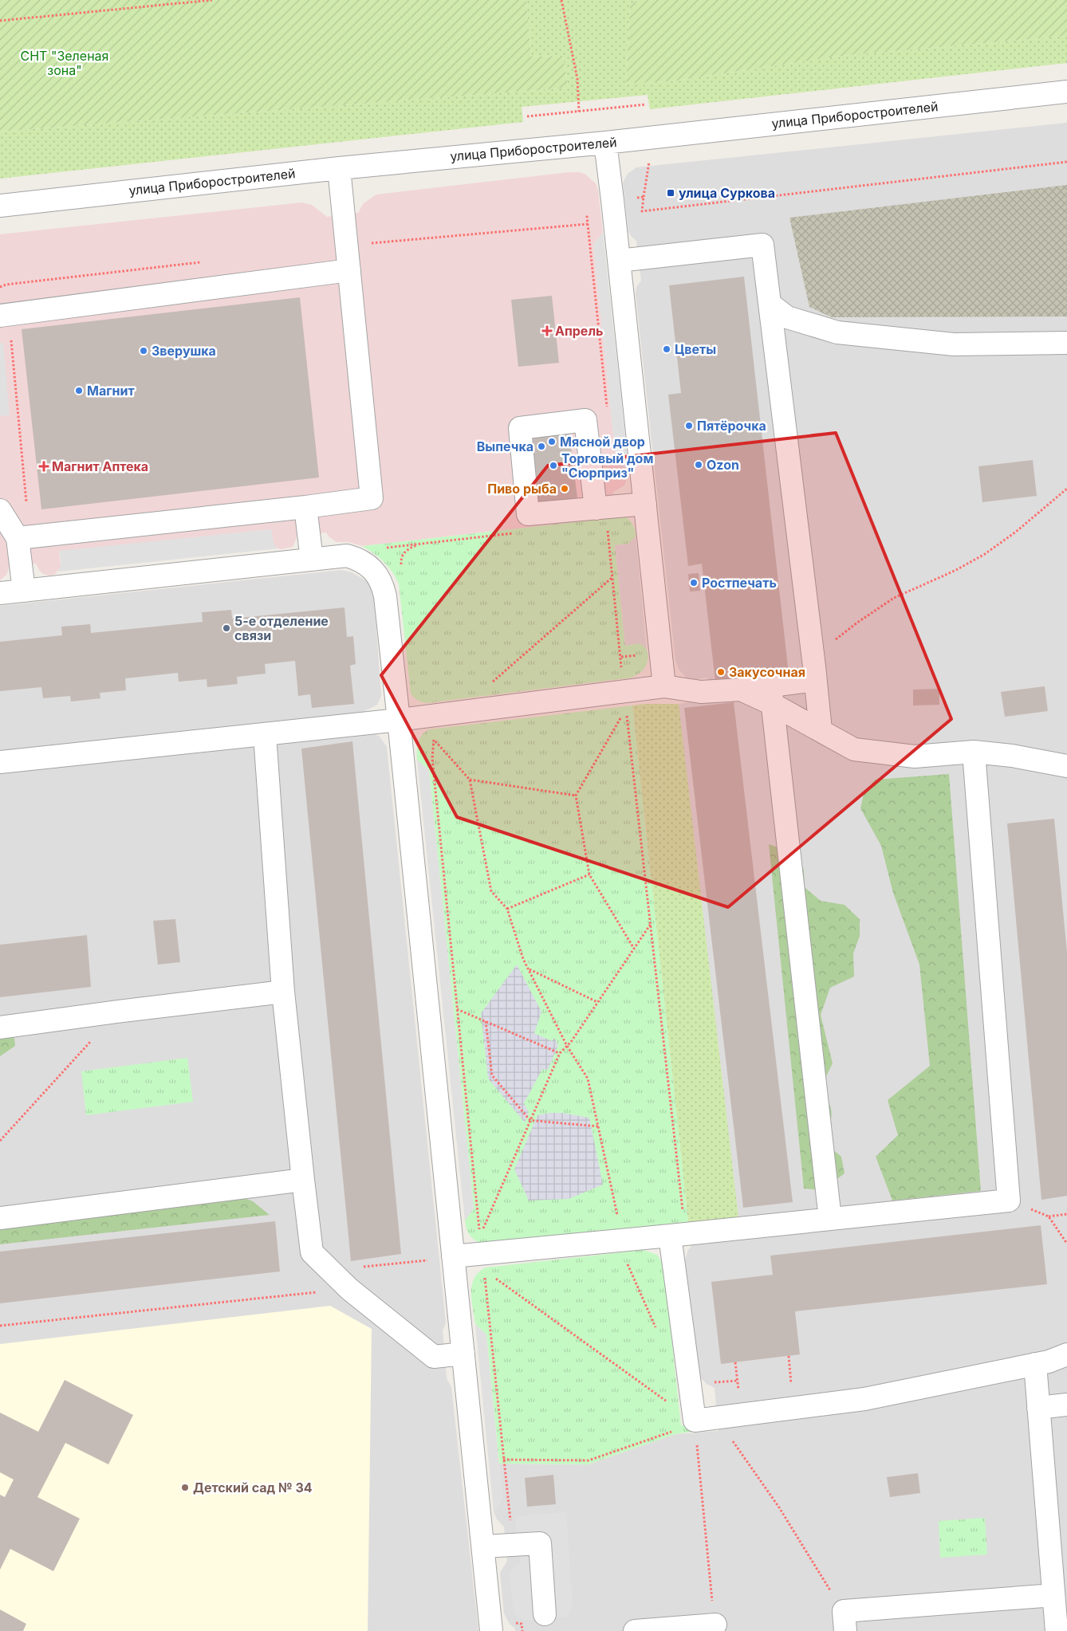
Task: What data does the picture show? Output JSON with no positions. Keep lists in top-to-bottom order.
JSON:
{
  "streets": {
    "street": ["улица Приборостроителей"]
  },
  "parks": ["СНТ \"Зеленая зона\""],
  "places": {
    "transit": ["улица Суркова"],
    "health": ["Апрель", "Магнит Аптека"],
    "other": [
      "Цветы",
      "Зверушка",
      "Магнит",
      "Пятёрочка",
      "Мясной двор",
      "Выпечка",
      "Ozon",
      "Торговый дом \"Сюрприз\"",
      "Пиво рыба",
      "Ростпечать",
      "5-е отделение связи",
      "Закусочная",
      "Детский сад № 34"
    ]
  }
}
